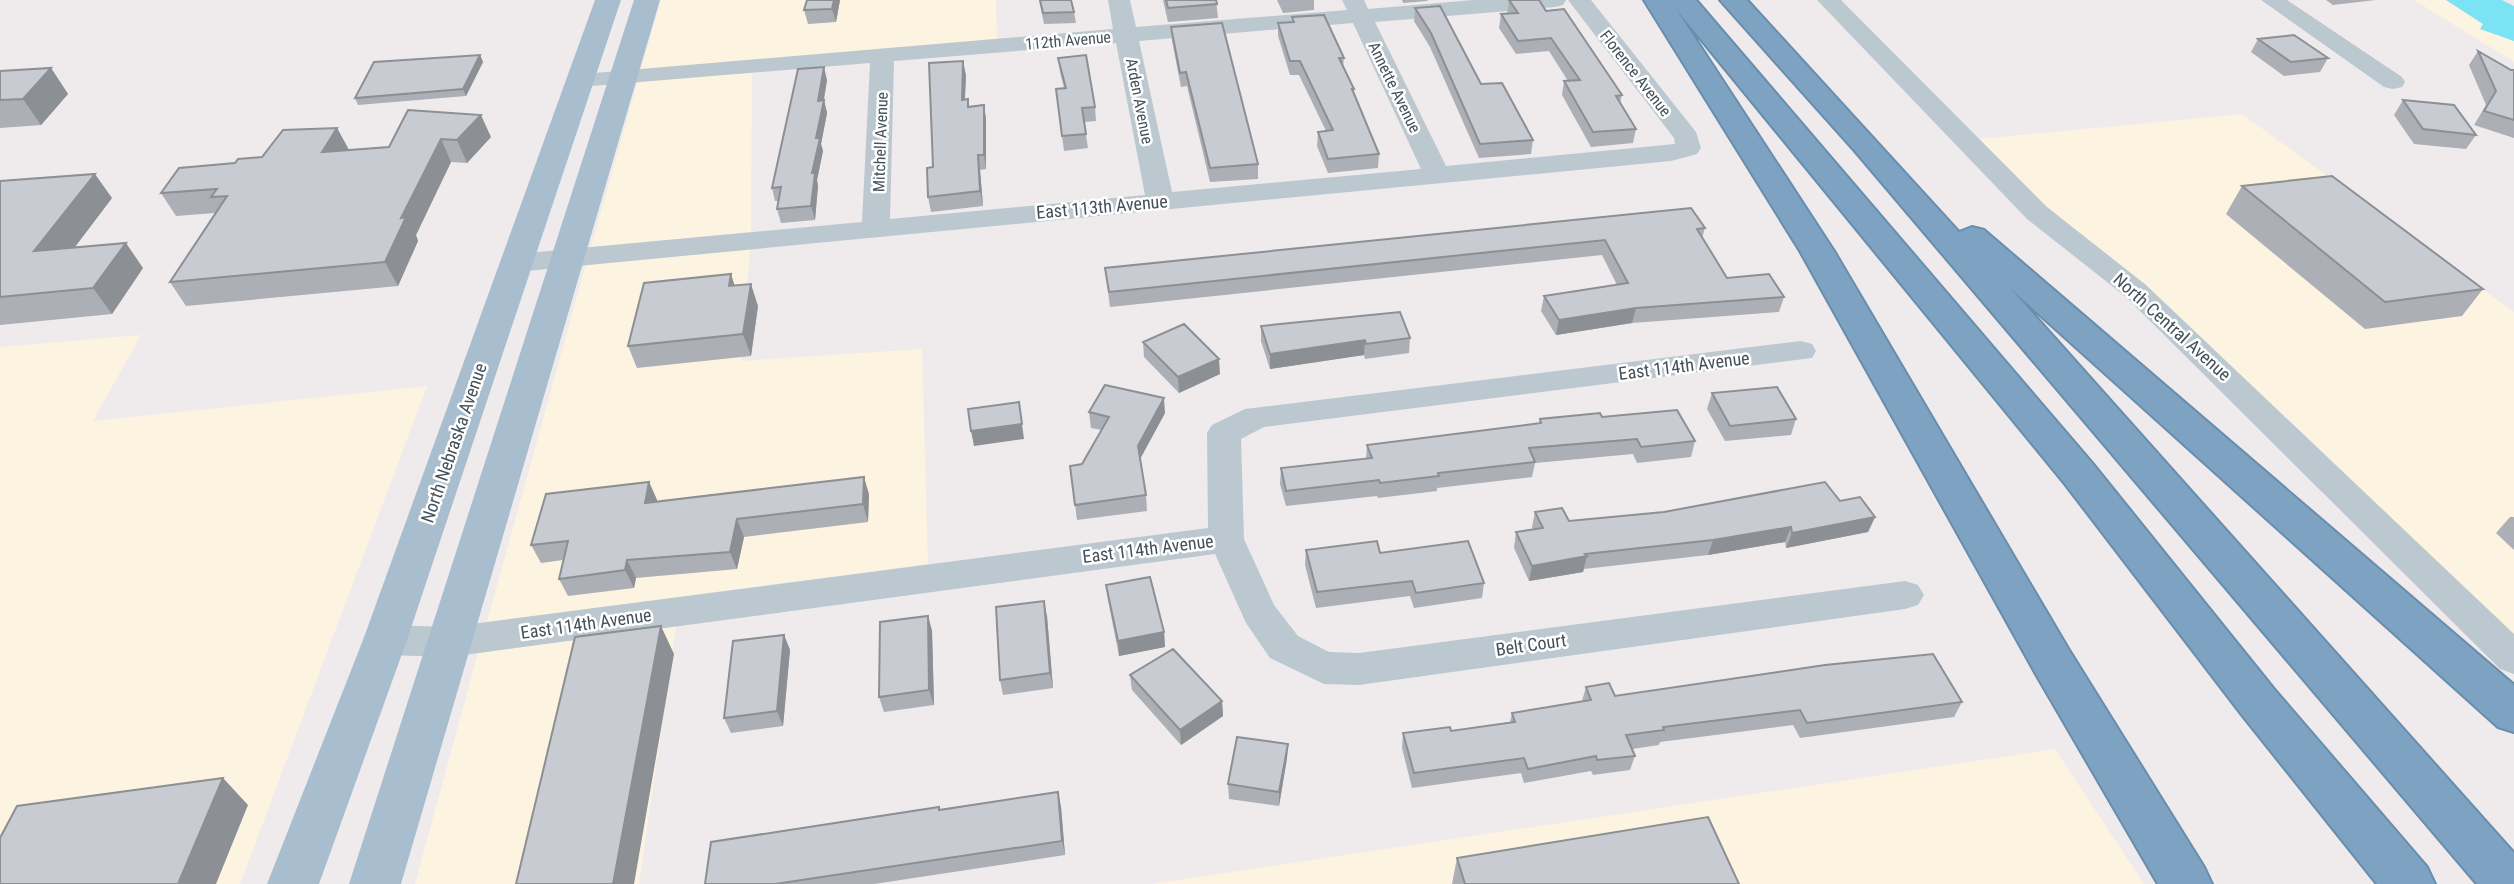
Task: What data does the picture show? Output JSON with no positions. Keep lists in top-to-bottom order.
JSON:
{
  "streets": {
    "main road": ["North Nebraska Avenue"],
    "street": [
      "112th Avenue",
      "Florence Avenue",
      "Annette Avenue",
      "Arden Avenue",
      "Mitchell Avenue",
      "East 113th Avenue",
      "North Central Avenue",
      "East 114th Avenue",
      "Belt Court"
    ]
  },
  "crossings": [
    ["112th Avenue", "Annette Avenue"],
    ["112th Avenue", "Arden Avenue"],
    ["112th Avenue", "Mitchell Avenue"],
    ["112th Avenue", "North Nebraska Avenue"],
    ["Florence Avenue", "East 113th Avenue"],
    ["Annette Avenue", "East 113th Avenue"],
    ["Arden Avenue", "East 113th Avenue"],
    ["Mitchell Avenue", "East 113th Avenue"],
    ["East 114th Avenue", "North Nebraska Avenue"],
    ["East 114th Avenue", "Belt Court"]
  ]
}
